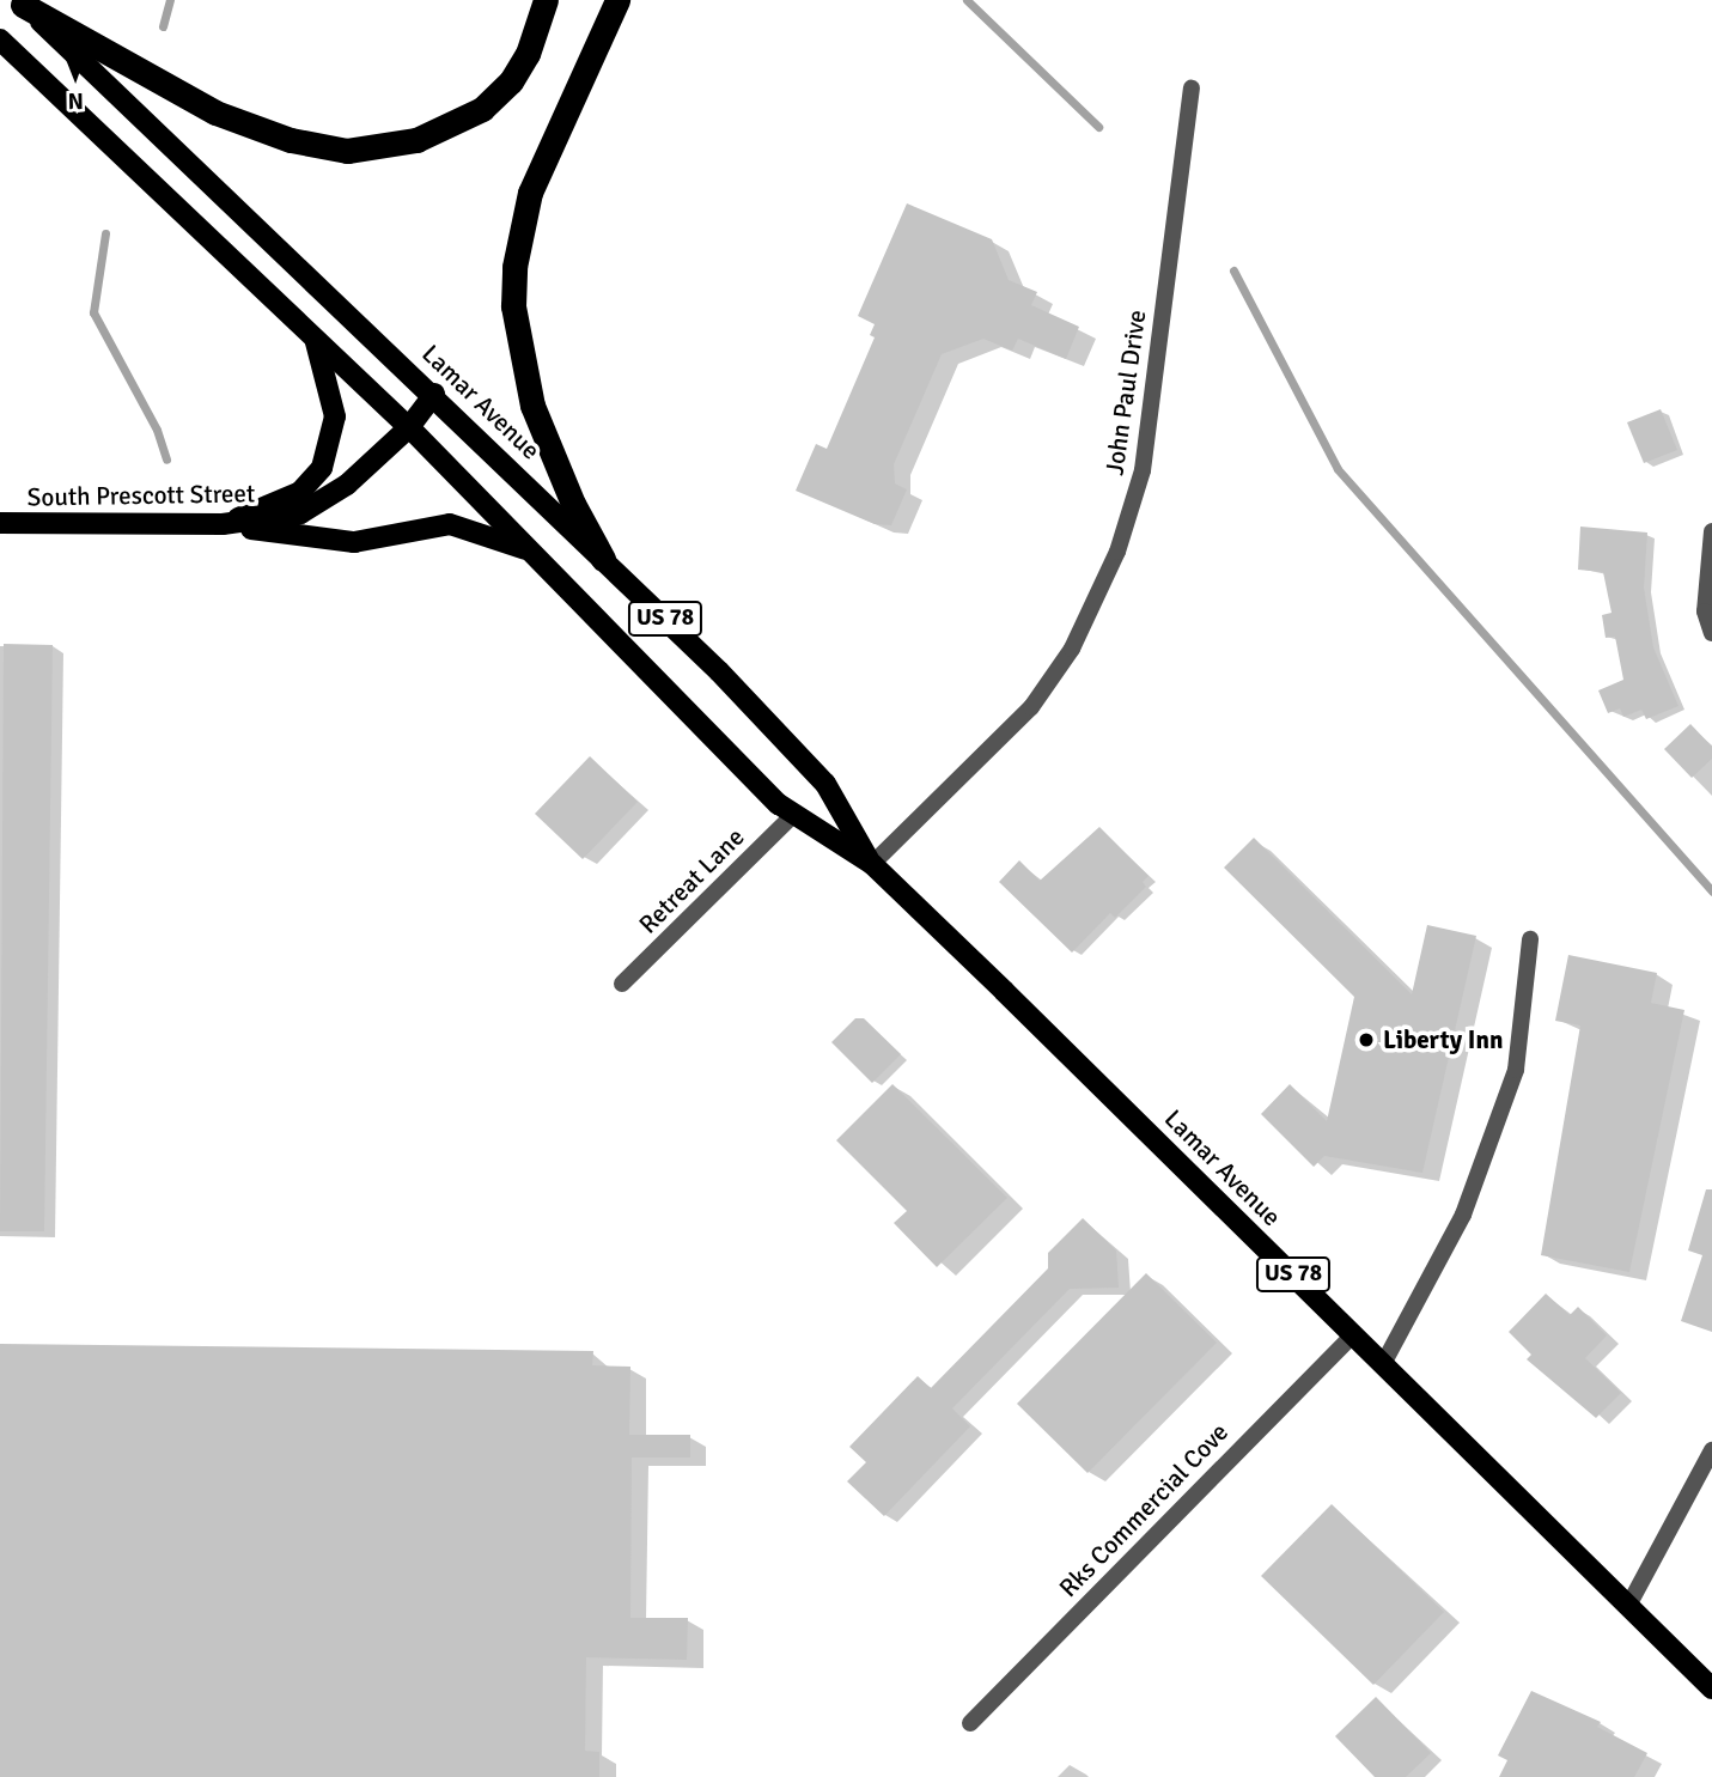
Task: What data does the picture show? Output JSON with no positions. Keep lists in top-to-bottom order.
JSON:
{
  "streets": {
    "main road": ["Lamar Avenue", "South Prescott Street", "US 78"],
    "street": ["John Paul Drive", "Retreat Lane", "Rks Commercial Cove"]
  },
  "crossings": [
    ["John Paul Drive", "Lamar Avenue"],
    ["Lamar Avenue", "South Prescott Street"],
    ["Lamar Avenue", "Retreat Lane"],
    ["Lamar Avenue", "Rks Commercial Cove"]
  ],
  "places": ["Liberty Inn"],
  "north": "bottom"
}
